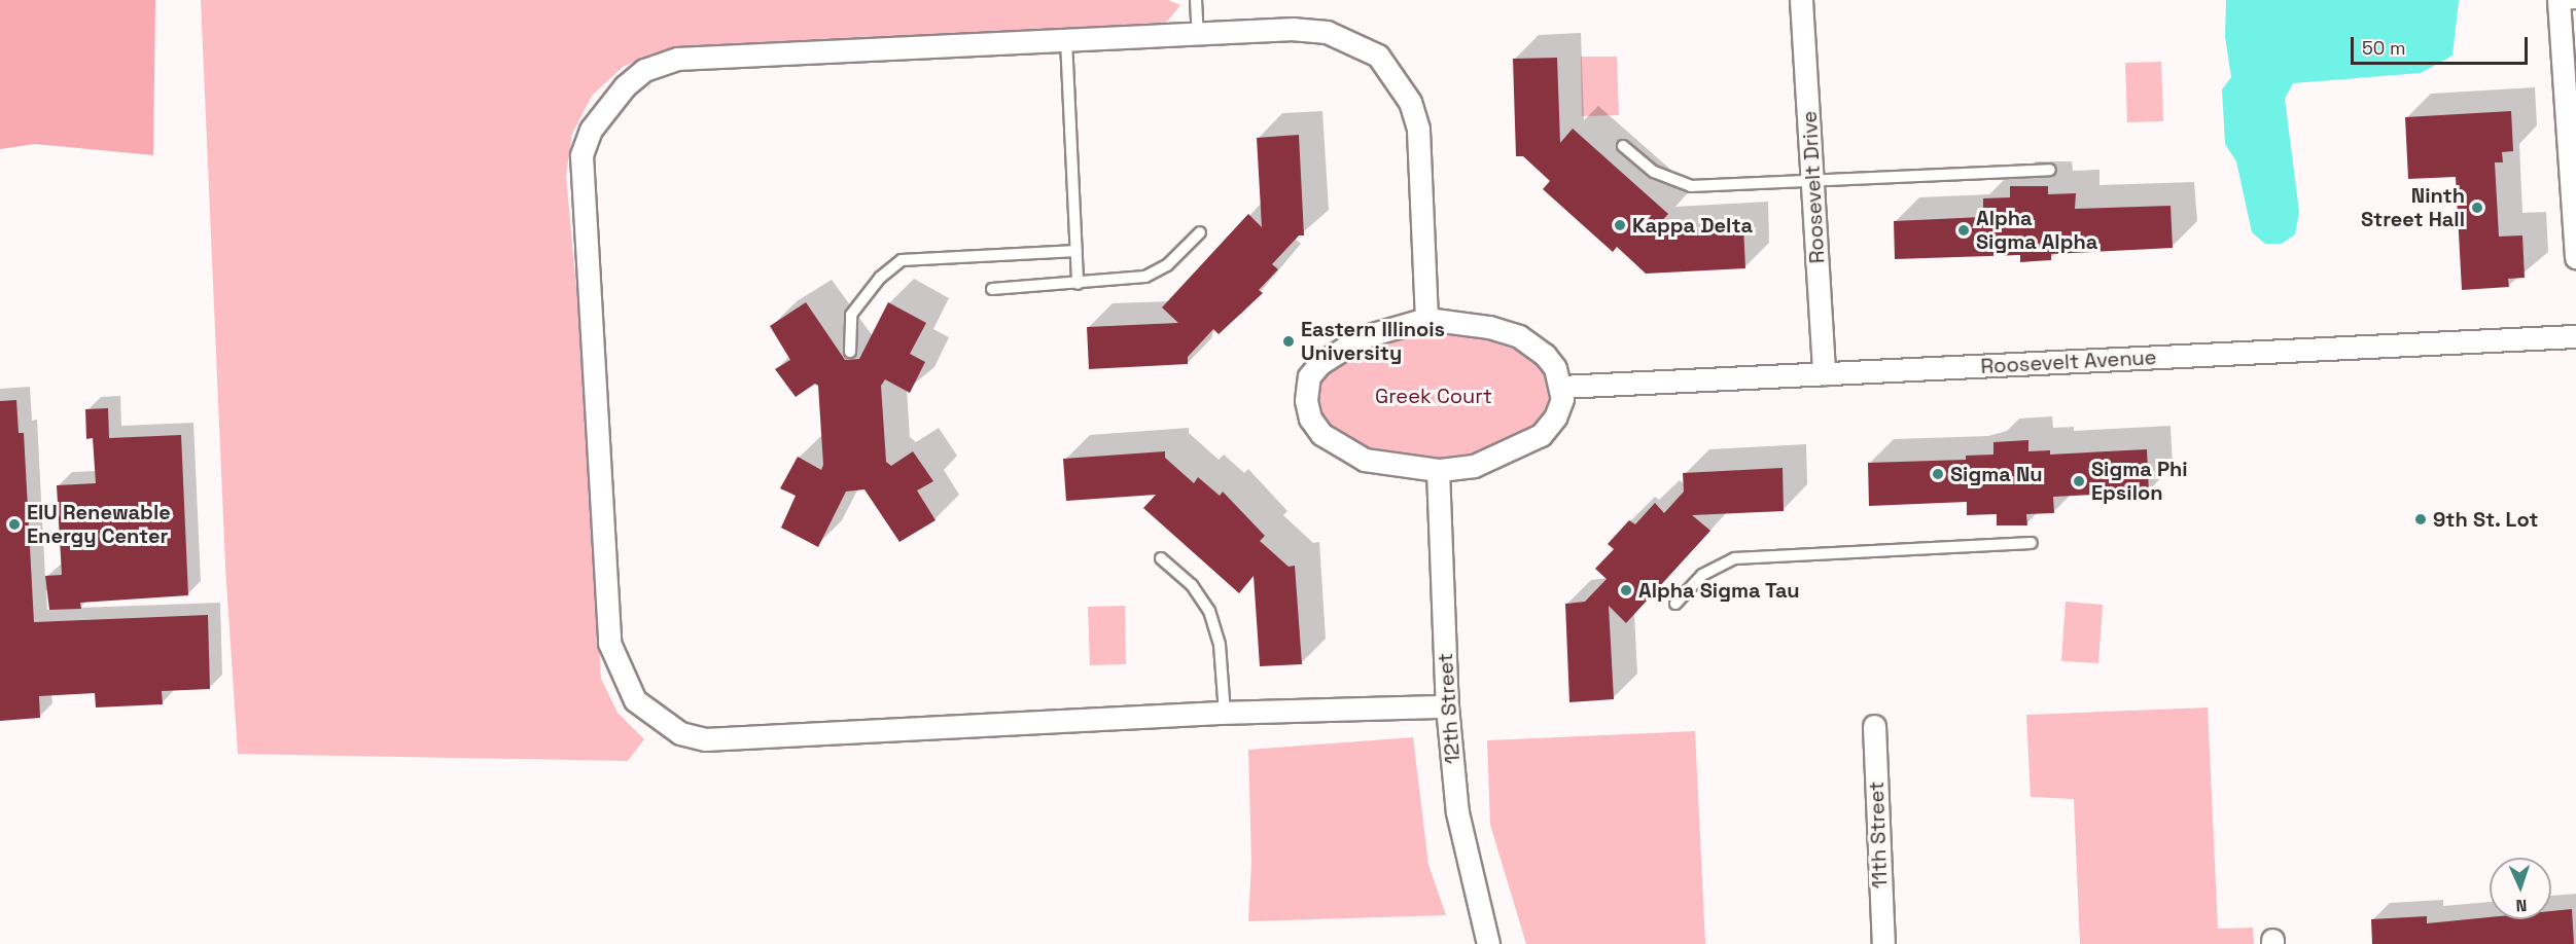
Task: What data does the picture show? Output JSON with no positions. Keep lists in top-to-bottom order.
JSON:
{
  "streets": {
    "street": [
      "Roosevelt Drive",
      "Roosevelt Avenue",
      "12th Street",
      "11th Street"
    ]
  },
  "crossings": [
    ["Roosevelt Drive", "Roosevelt Avenue"],
    ["Roosevelt Avenue", "12th Street"]
  ],
  "parks": ["Greek Court"],
  "places": [
    "Ninth Street Hall",
    "Kappa Delta",
    "Alpha Sigma Alpha",
    "Eastern Illinois University",
    "Sigma Nu",
    "Sigma Phi Epsilon",
    "9th St. Lot",
    "EIU Renewable Energy Center",
    "Alpha Sigma Tau"
  ],
  "scale_bar": "50 m",
  "north": "bottom"
}
